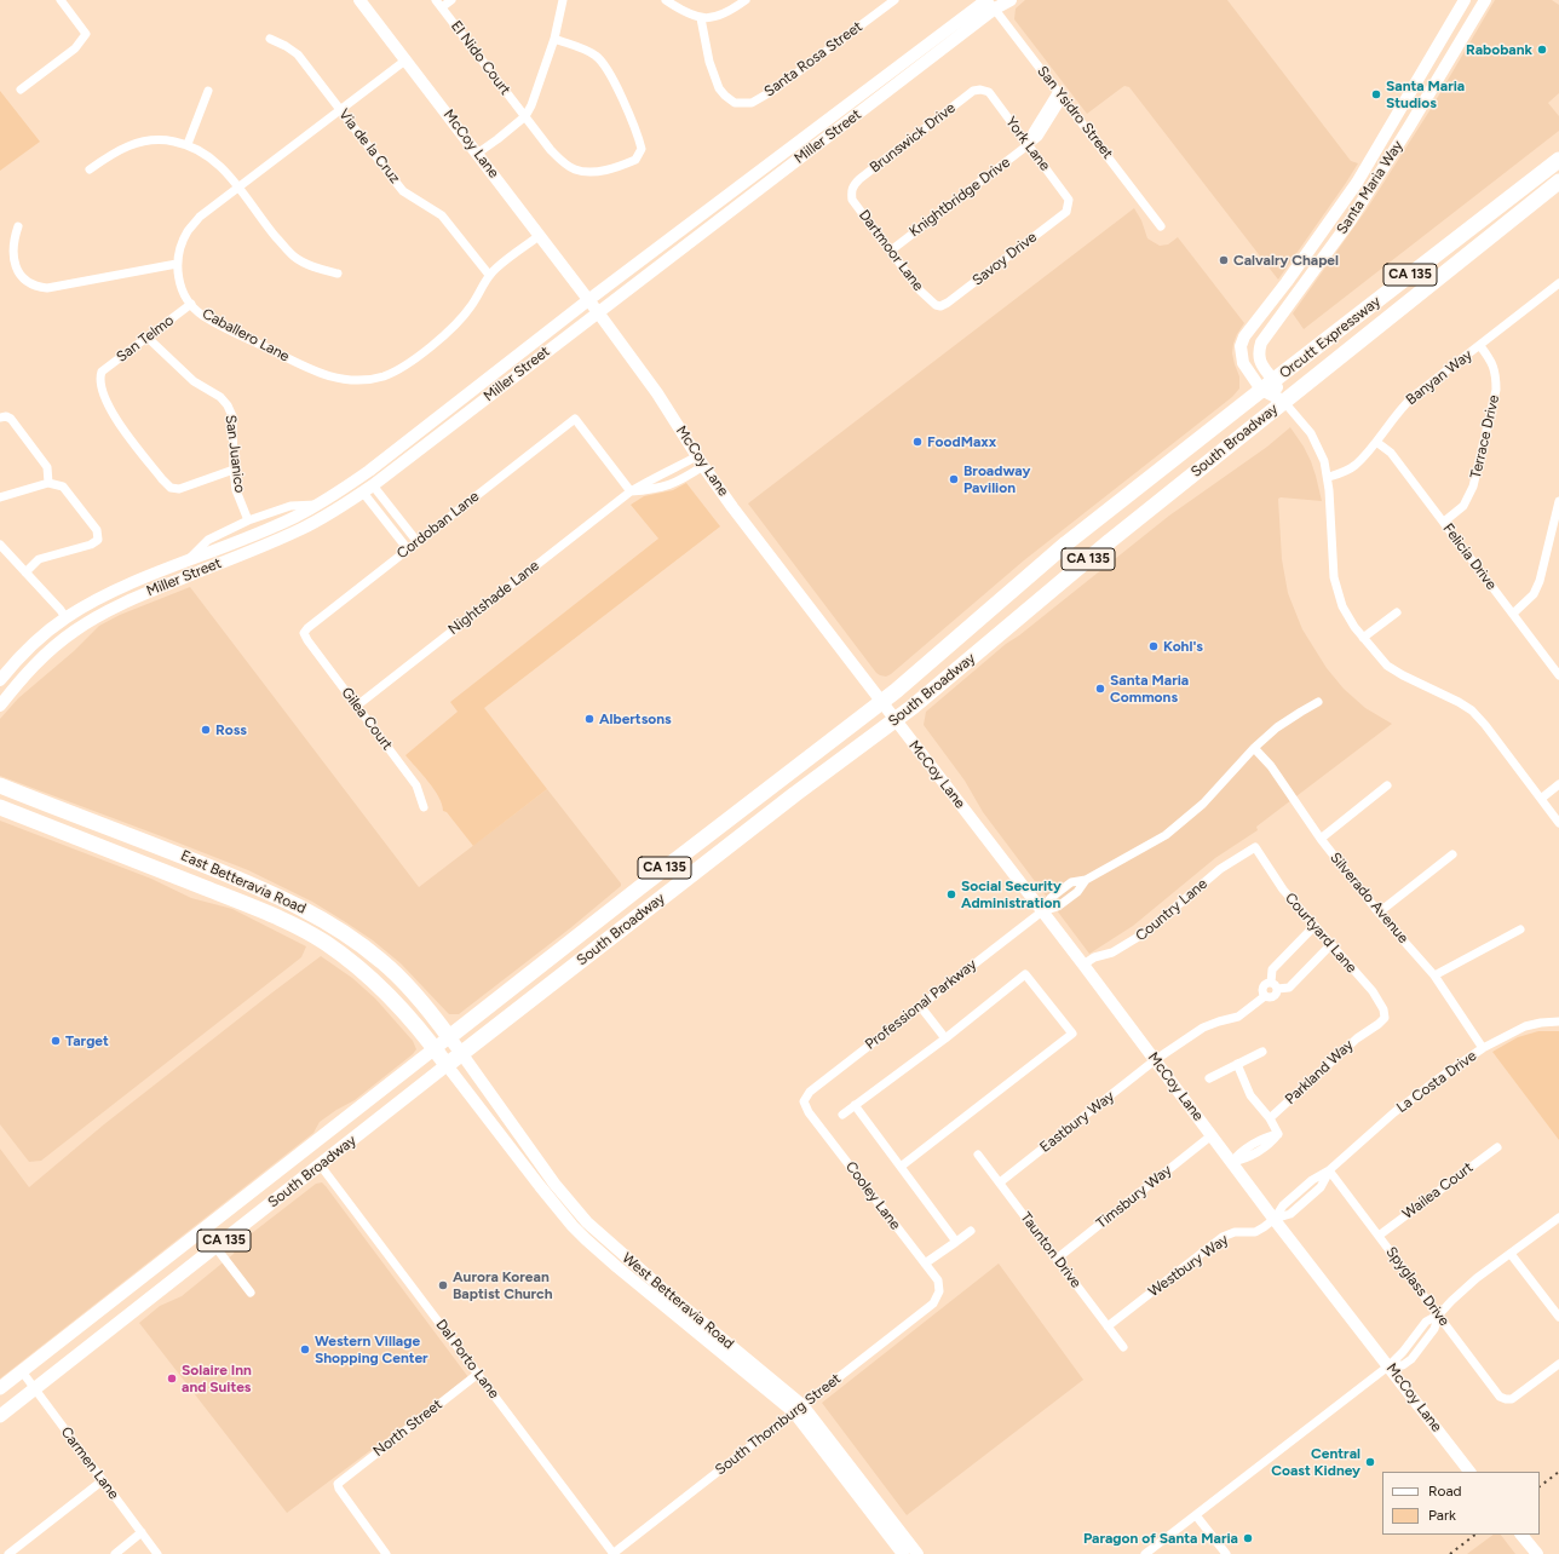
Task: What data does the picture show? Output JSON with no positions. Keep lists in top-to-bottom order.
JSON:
{
  "streets": {
    "highway": [
      "CA 135",
      "Orcutt Expressway",
      "South Broadway",
      "East Betteravia Road",
      "West Betteravia Road"
    ],
    "street": [
      "El Nido Court",
      "Santa Rosa Street",
      "San Ysidro Street",
      "Miller Street",
      "Brunswick Drive",
      "McCoy Lane",
      "York Lane",
      "Via de la Cruz",
      "Santa Maria Way",
      "Knightbridge Drive",
      "Dartmoor Lane",
      "Savoy Drive",
      "Caballero Lane",
      "San Telmo",
      "Banyan Way",
      "Terrace Drive",
      "San Juanico",
      "Cordoban Lane",
      "Felicia Drive",
      "Nightshade Lane",
      "Gilea Court",
      "Silverado Avenue",
      "Country Lane",
      "Courtyard Lane",
      "Professional Parkway",
      "Parkland Way",
      "La Costa Drive",
      "Eastbury Way",
      "Wailea Court",
      "Cooley Lane",
      "Timsbury Way",
      "Taunton Drive",
      "Westbury Way",
      "Spyglass Drive",
      "Dal Porto Lane",
      "South Thornburg Street",
      "North Street",
      "Carmen Lane"
    ]
  },
  "crossings": [
    ["San Ysidro Street", "Miller Street"],
    ["Miller Street", "McCoy Lane"],
    ["Miller Street", "San Juanico"],
    ["Brunswick Drive", "York Lane"],
    ["Brunswick Drive", "Dartmoor Lane"],
    ["McCoy Lane", "Caballero Lane"],
    ["McCoy Lane", "South Broadway"],
    ["McCoy Lane", "Nightshade Lane"],
    ["McCoy Lane", "Country Lane"],
    ["McCoy Lane", "Professional Parkway"],
    ["McCoy Lane", "La Costa Drive"],
    ["McCoy Lane", "Eastbury Way"],
    ["McCoy Lane", "Timsbury Way"],
    ["McCoy Lane", "Westbury Way"],
    ["York Lane", "Knightbridge Drive"],
    ["York Lane", "Savoy Drive"],
    ["Via de la Cruz", "Caballero Lane"],
    ["Santa Maria Way", "Orcutt Expressway"],
    ["Santa Maria Way", "South Broadway"],
    ["Knightbridge Drive", "Dartmoor Lane"],
    ["Dartmoor Lane", "Savoy Drive"],
    ["Caballero Lane", "San Telmo"],
    ["Orcutt Expressway", "South Broadway"],
    ["San Telmo", "San Juanico"],
    ["Banyan Way", "Terrace Drive"],
    ["Banyan Way", "Felicia Drive"],
    ["Terrace Drive", "Felicia Drive"],
    ["South Broadway", "East Betteravia Road"],
    ["South Broadway", "West Betteravia Road"],
    ["South Broadway", "Dal Porto Lane"],
    ["South Broadway", "Carmen Lane"],
    ["Cordoban Lane", "Nightshade Lane"],
    ["Cordoban Lane", "Gilea Court"],
    ["Nightshade Lane", "Gilea Court"],
    ["East Betteravia Road", "West Betteravia Road"],
    ["Silverado Avenue", "Professional Parkway"],
    ["Silverado Avenue", "La Costa Drive"],
    ["Country Lane", "Courtyard Lane"],
    ["Courtyard Lane", "Parkland Way"],
    ["Professional Parkway", "Cooley Lane"],
    ["La Costa Drive", "Westbury Way"],
    ["La Costa Drive", "Spyglass Drive"],
    ["Eastbury Way", "Taunton Drive"],
    ["Wailea Court", "Spyglass Drive"],
    ["Cooley Lane", "South Thornburg Street"],
    ["Timsbury Way", "Taunton Drive"],
    ["Taunton Drive", "Westbury Way"],
    ["West Betteravia Road", "South Thornburg Street"],
    ["Dal Porto Lane", "South Thornburg Street"],
    ["Dal Porto Lane", "North Street"]
  ],
  "places": [
    "Rabobank",
    "Santa Maria Studios",
    "Calvalry Chapel",
    "FoodMaxx",
    "Broadway Pavilion",
    "Kohl's",
    "Santa Maria Commons",
    "Albertsons",
    "Ross",
    "Social Security Administration",
    "Target",
    "Aurora Korean Baptist Church",
    "Western Village Shopping Center",
    "Solaire Inn and Suites",
    "Central Coast Kidney",
    "Paragon of Santa Maria"
  ],
  "legend": ["Road", "Park"]
}
